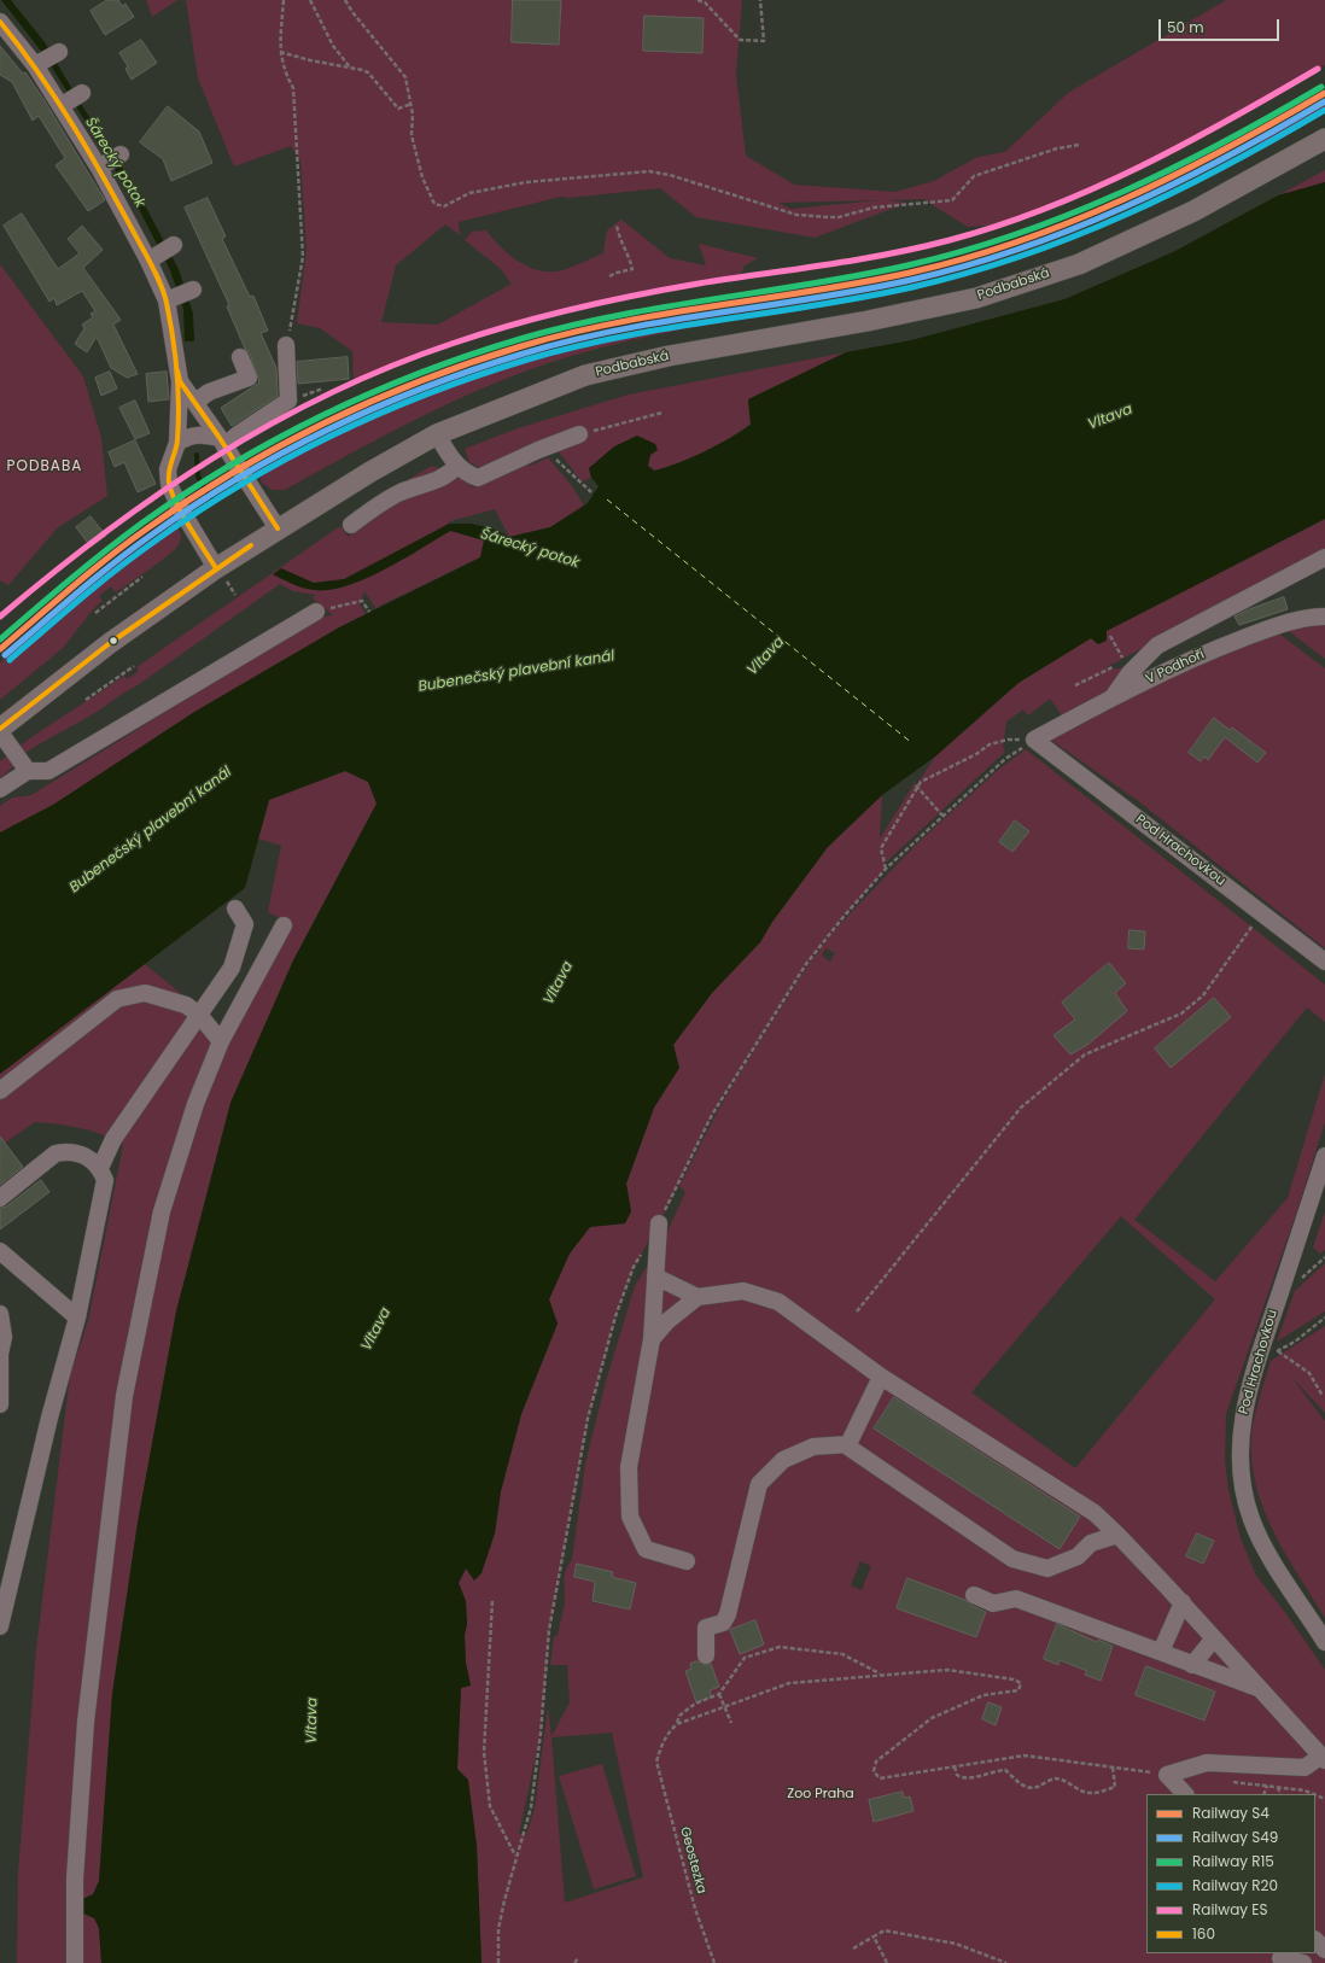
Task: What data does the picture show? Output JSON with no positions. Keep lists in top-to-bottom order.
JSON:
{
  "streets": {
    "main road": ["Podbabská"],
    "street": ["V Podhoří", "Pod Hrachovkou"],
    "path": ["Geostezka"]
  },
  "crossings": [
    ["V Podhoří", "Pod Hrachovkou"]
  ],
  "districts": ["PODBABA"],
  "water": ["Šárecký potok", "Vltava", "Bubenečský plavební kanál"],
  "parks": ["Zoo Praha"],
  "lines": [
    "transit line 160",
    "rail line ES",
    "rail line R15",
    "rail line S4",
    "rail line S49",
    "rail line R20"
  ],
  "legend": [
    "Railway S4",
    "Railway S49",
    "Railway R15",
    "Railway R20",
    "Railway ES",
    "160"
  ],
  "scale_bar": "50 m"
}
